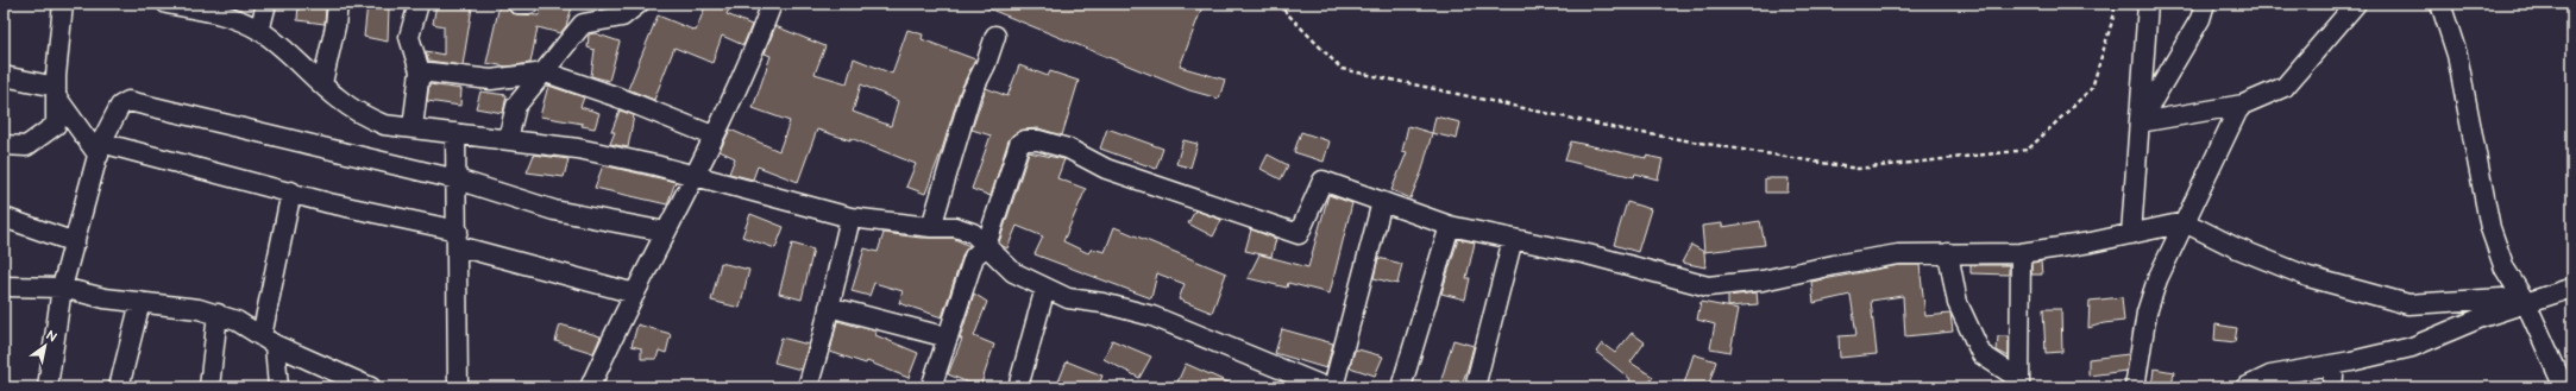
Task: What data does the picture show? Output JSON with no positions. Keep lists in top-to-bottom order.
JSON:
{
  "north": "top right"
}
